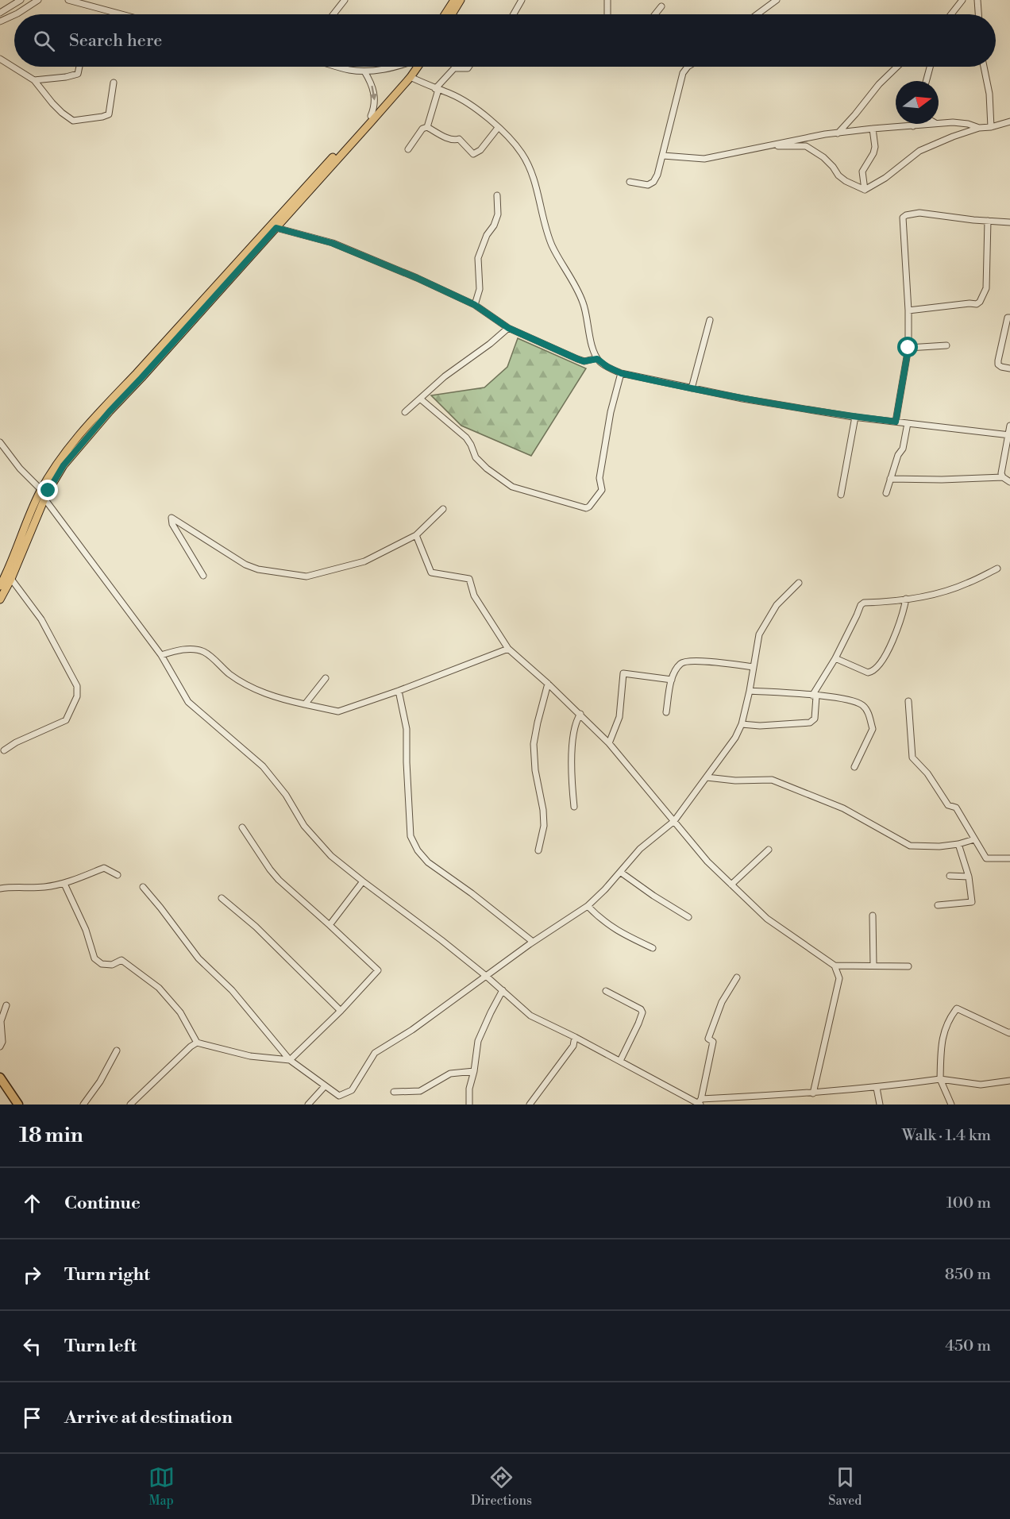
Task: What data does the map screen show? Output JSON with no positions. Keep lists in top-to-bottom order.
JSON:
{
  "north": "right",
  "page": {
    "search": "Search here",
    "heading": ["18 min", "Walk · 1.4 km"],
    "list": [
      ["Continue", "100 m"],
      ["Turn right", "850 m"],
      ["Turn left", "450 m"],
      "Arrive at destination"
    ],
    "nav": ["Map", "Directions", "Saved"]
  }
}
